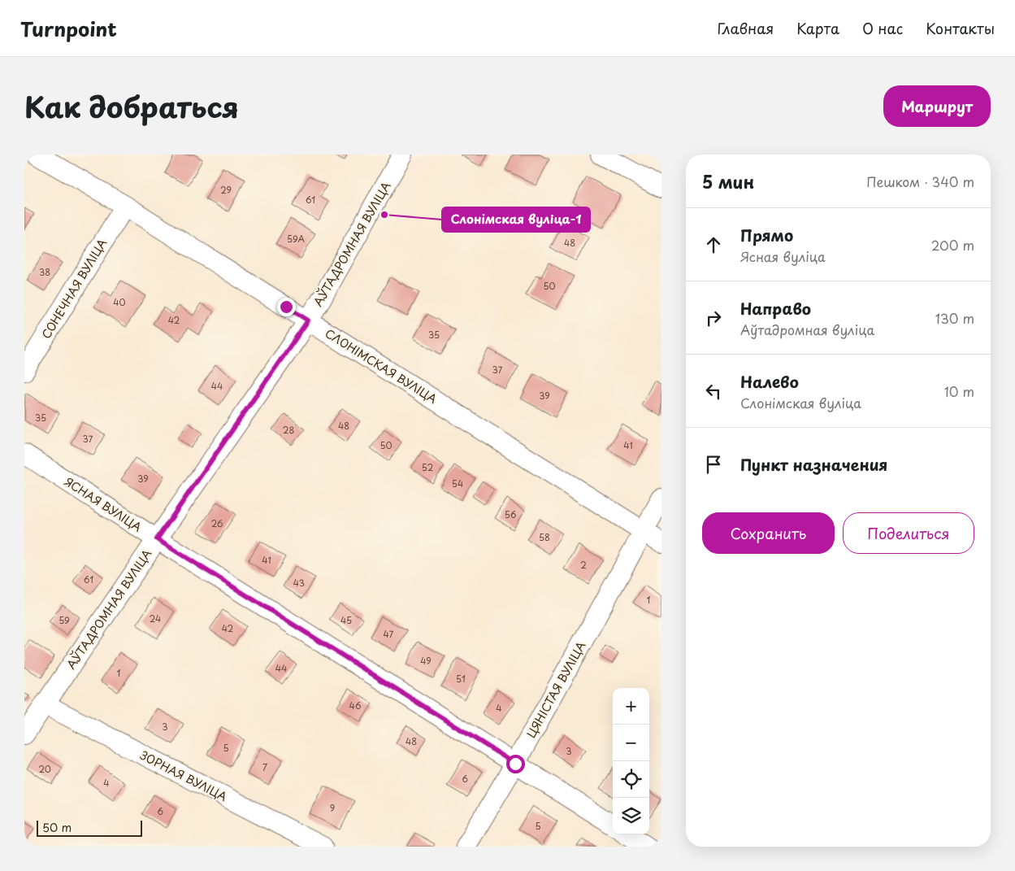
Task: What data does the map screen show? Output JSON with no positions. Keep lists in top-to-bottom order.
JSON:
{
  "streets": {
    "street": [
      "АЎТАДРОМНАЯ ВУЛІЦА",
      "СОНЕЧНАЯ ВУЛІЦА",
      "СЛОНІМСКАЯ ВУЛІЦА",
      "ЯСНАЯ ВУЛІЦА",
      "ЦЯНІСТАЯ ВУЛІЦА",
      "ЗОРНАЯ ВУЛІЦА"
    ]
  },
  "crossings": [
    ["АЎТАДРОМНАЯ ВУЛІЦА", "СЛОНІМСКАЯ ВУЛІЦА"],
    ["АЎТАДРОМНАЯ ВУЛІЦА", "ЯСНАЯ ВУЛІЦА"],
    ["АЎТАДРОМНАЯ ВУЛІЦА", "ЗОРНАЯ ВУЛІЦА"],
    ["СОНЕЧНАЯ ВУЛІЦА", "СЛОНІМСКАЯ ВУЛІЦА"],
    ["СЛОНІМСКАЯ ВУЛІЦА", "ЦЯНІСТАЯ ВУЛІЦА"],
    ["ЯСНАЯ ВУЛІЦА", "ЦЯНІСТАЯ ВУЛІЦА"]
  ],
  "places": ["Слонімская вуліца-1"],
  "house_numbers": [
    "29",
    "61",
    "59А",
    "48",
    "38",
    "50",
    "40",
    "42",
    "35",
    "37",
    "44",
    "39",
    "35",
    "48",
    "28",
    "37",
    "50",
    "41",
    "52",
    "39",
    "54",
    "56",
    "26",
    "58",
    "41",
    "2",
    "61",
    "43",
    "1",
    "24",
    "59",
    "45",
    "42",
    "47",
    "49",
    "44",
    "1",
    "51",
    "46",
    "4",
    "3",
    "48",
    "5",
    "3",
    "7",
    "20",
    "6",
    "4",
    "9",
    "6",
    "5"
  ],
  "scale_bar": "50 m",
  "page": {
    "header": "Turnpoint",
    "nav": [
      "Главная",
      "Карта",
      "О нас",
      "Контакты"
    ],
    "title": "Как добраться",
    "buttons": [
      "Маршрут",
      ["Сохранить", "Поделиться"]
    ],
    "heading": ["5 мин", "Пешком · 340 m"],
    "list": [
      ["Прямо", "Ясная вуліца", "200 m"],
      ["Направо", "Аўтадромная вуліца", "130 m"],
      ["Налево", "Слонімская вуліца", "10 m"],
      "Пункт назначения"
    ],
    "map_buttons": ["+", "−"],
    "scale": "50 m"
  }
}
